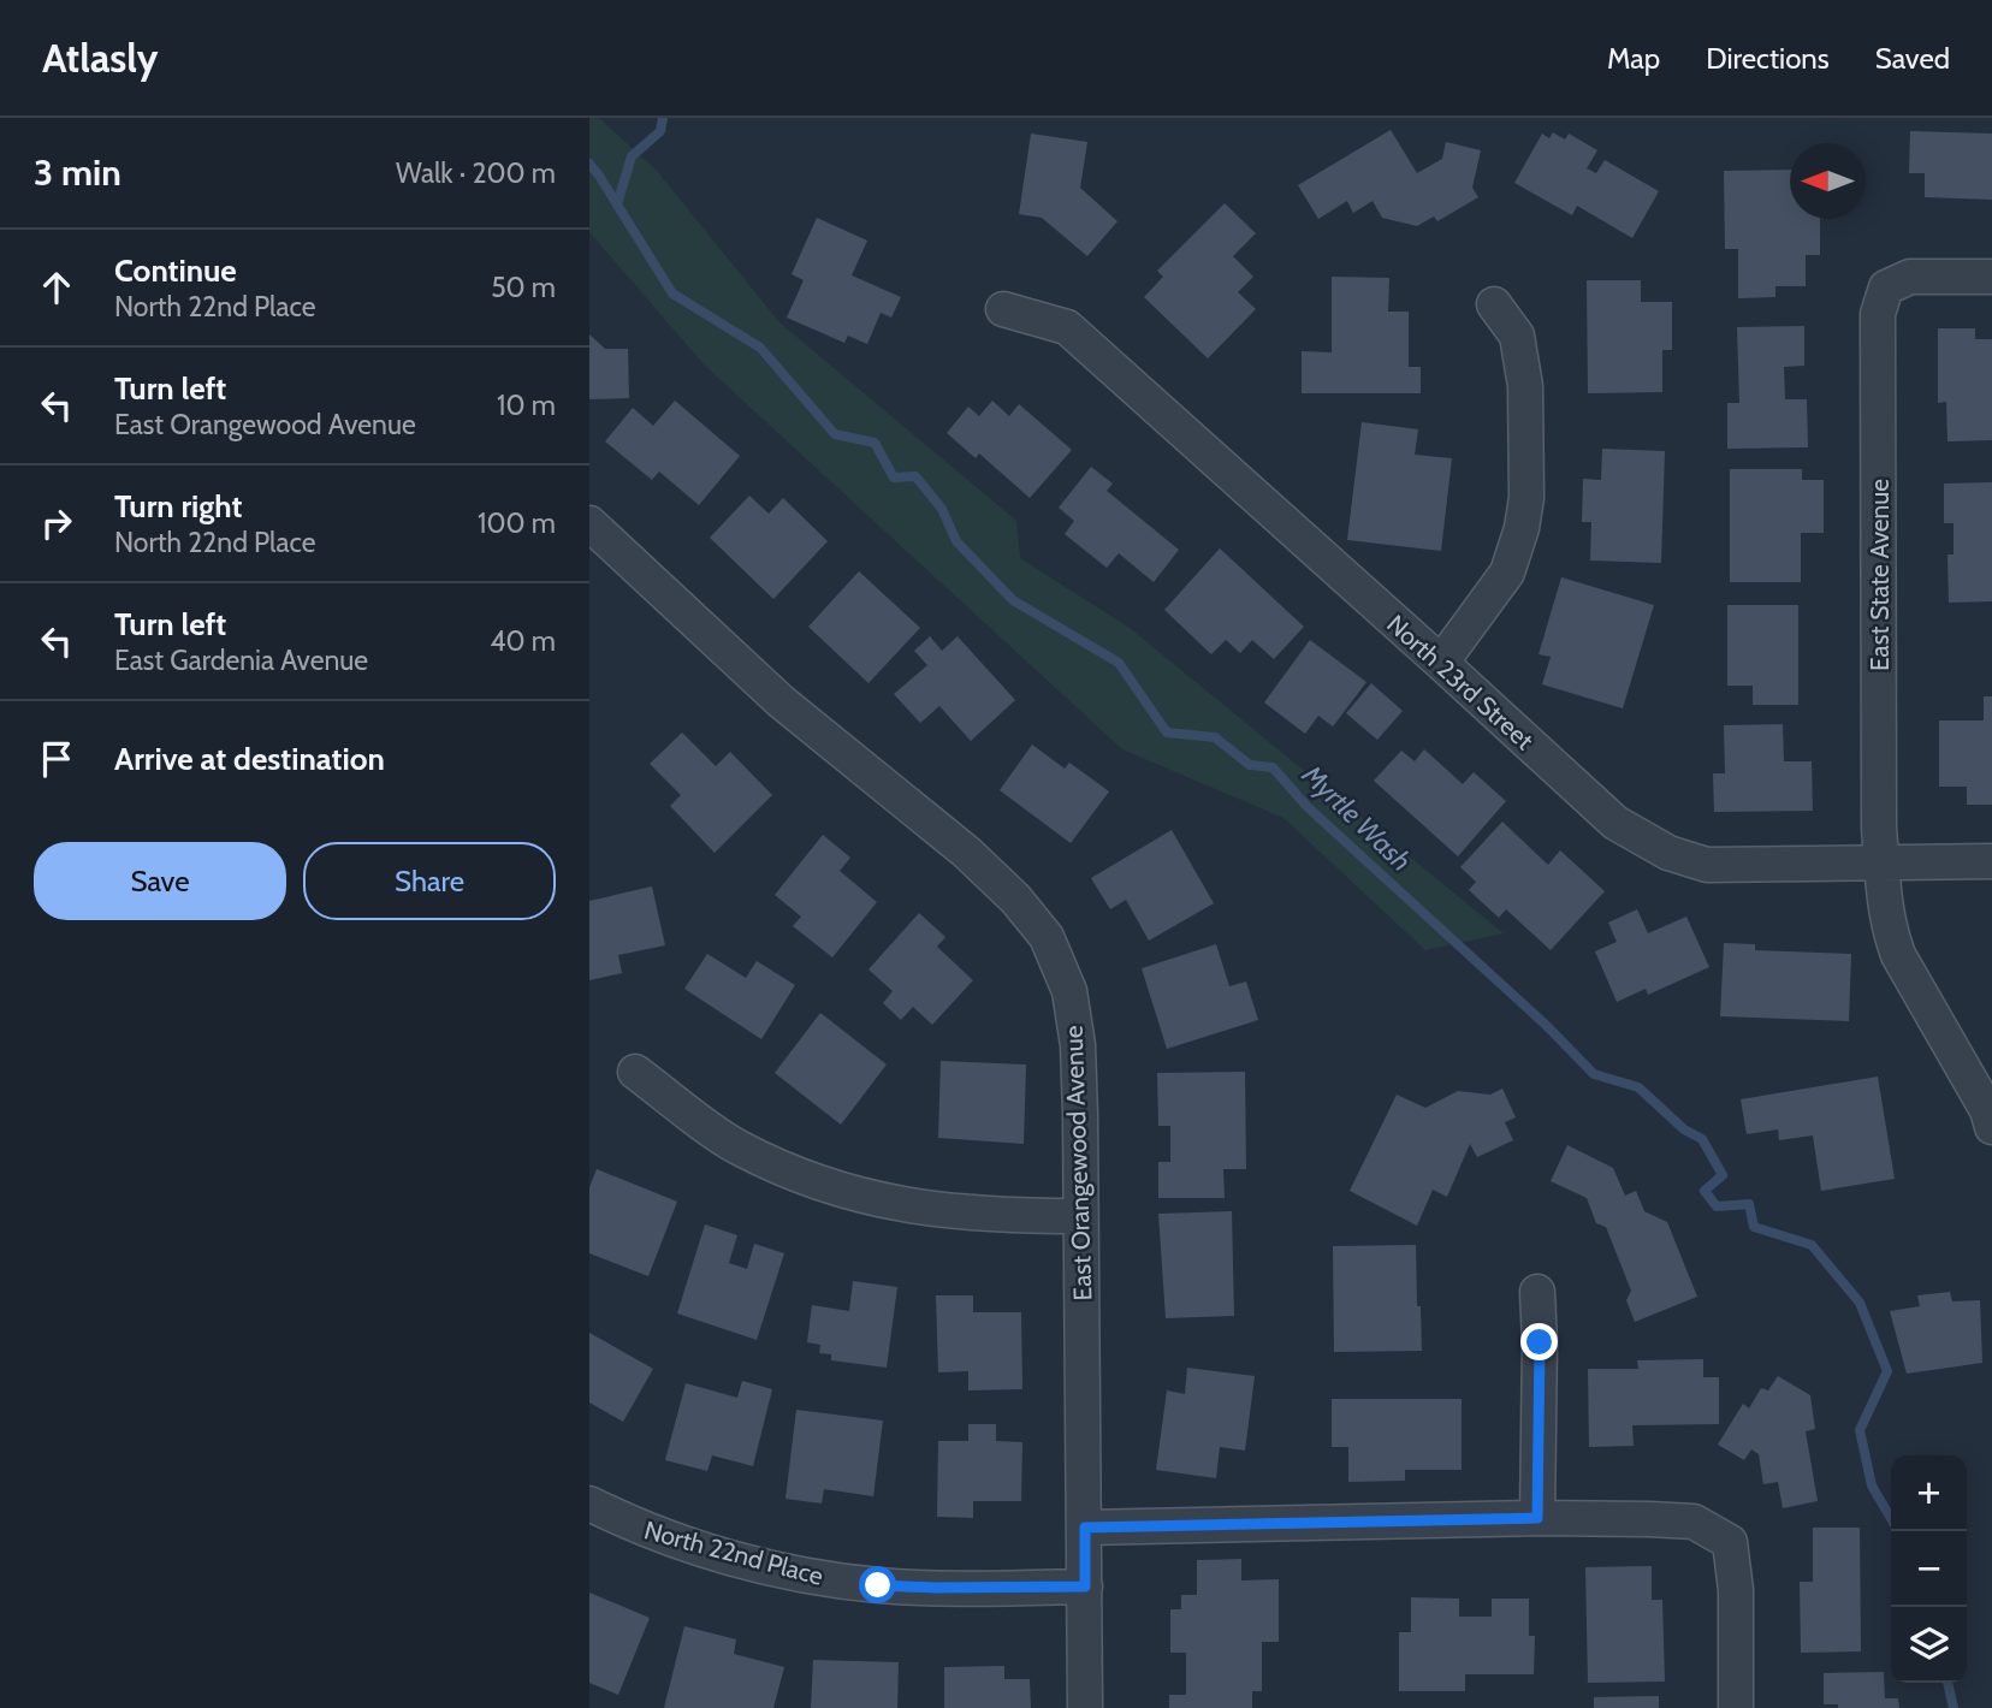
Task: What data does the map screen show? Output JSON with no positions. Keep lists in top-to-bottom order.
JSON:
{
  "streets": {
    "street": [
      "East State Avenue",
      "North 23rd Street",
      "East Orangewood Avenue",
      "North 22nd Place"
    ]
  },
  "crossings": [
    ["East State Avenue", "North 23rd Street"],
    ["East Orangewood Avenue", "North 22nd Place"]
  ],
  "water": ["Myrtle Wash"],
  "north": "left",
  "page": {
    "header": "Atlasly",
    "nav": ["Map", "Directions", "Saved"],
    "heading": ["3 min", "Walk · 200 m"],
    "list": [
      ["Continue", "North 22nd Place", "50 m"],
      ["Turn left", "East Orangewood Avenue", "10 m"],
      ["Turn right", "North 22nd Place", "100 m"],
      ["Turn left", "East Gardenia Avenue", "40 m"],
      "Arrive at destination"
    ],
    "buttons": ["Save", "Share"],
    "map_buttons": ["+", "−"]
  }
}
